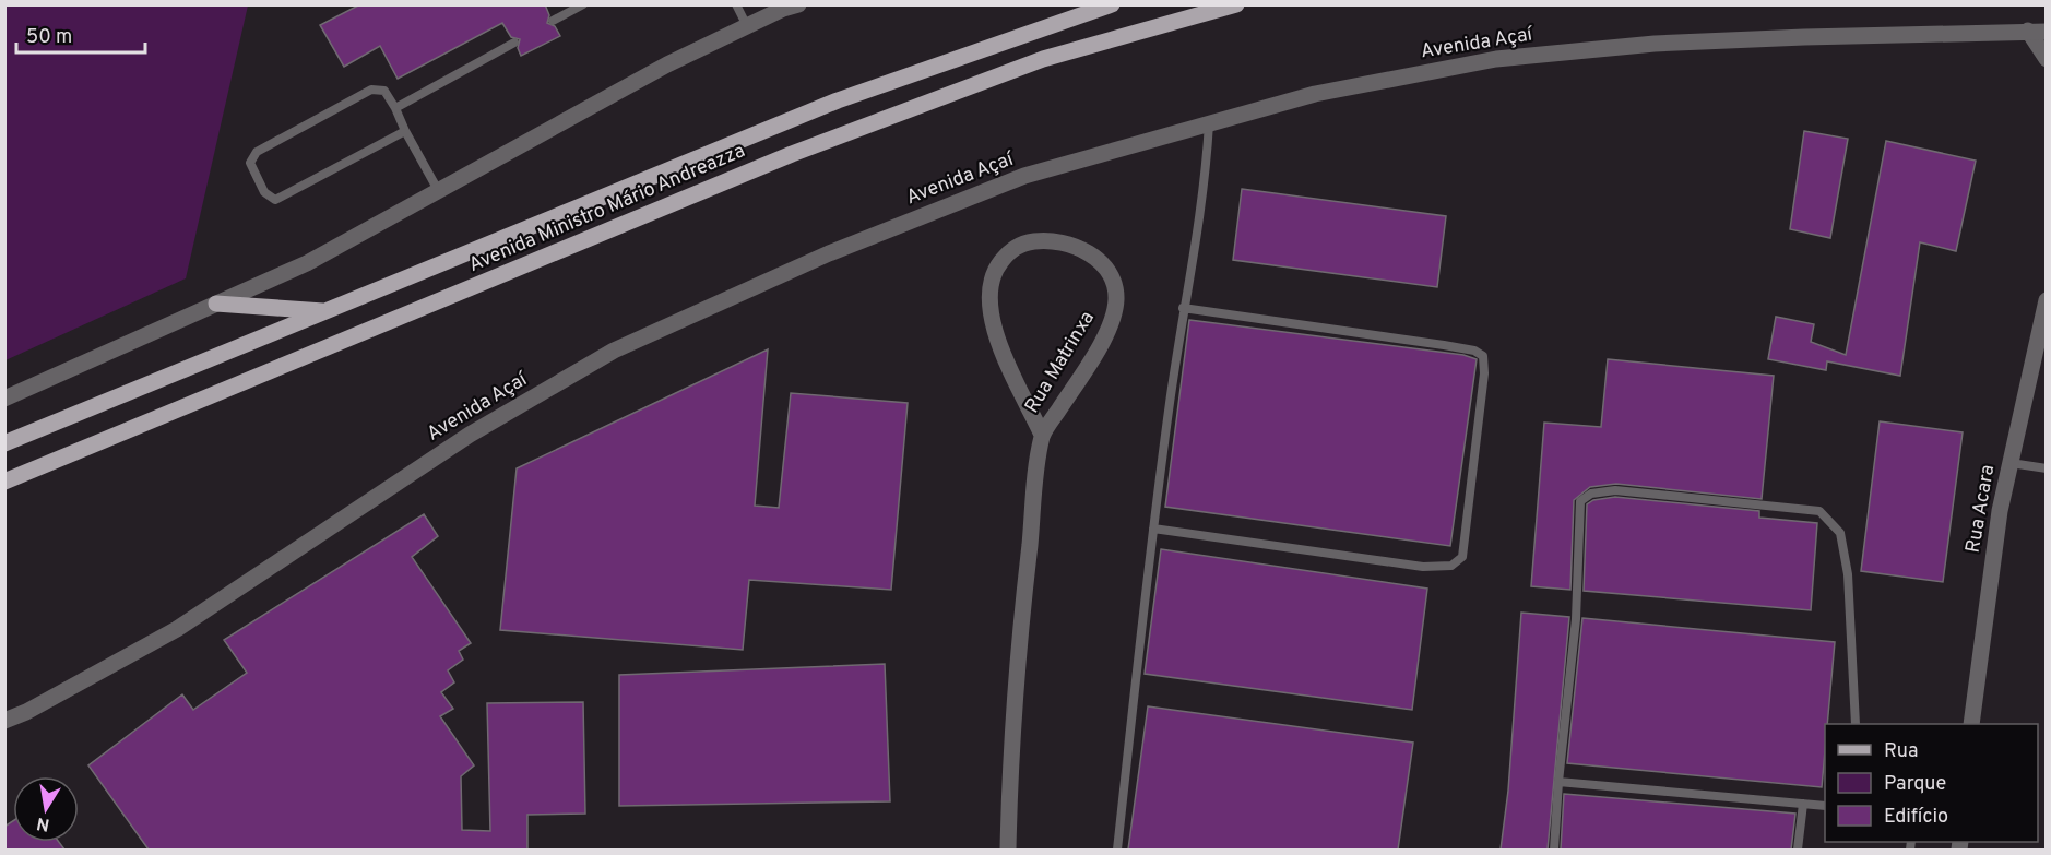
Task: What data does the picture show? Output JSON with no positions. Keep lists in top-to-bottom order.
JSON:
{
  "streets": {
    "main road": ["Avenida Ministro Mário Andreazza"],
    "street": ["Avenida Açaí", "Rua Matrinxa", "Rua Acara"]
  },
  "legend": ["Rua", "Parque", "Edifício"],
  "scale_bar": "50 m",
  "north": "bottom"
}
